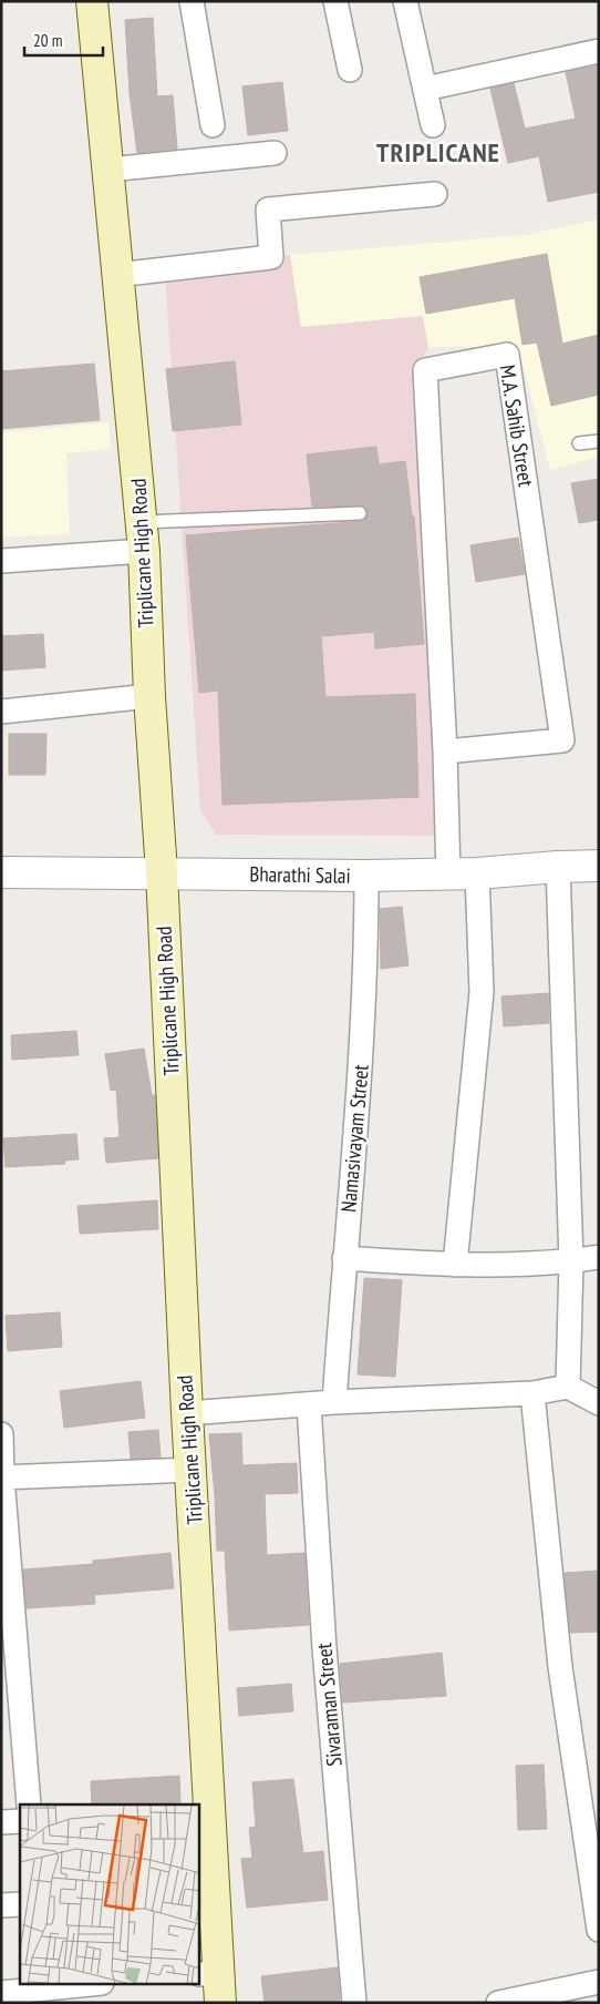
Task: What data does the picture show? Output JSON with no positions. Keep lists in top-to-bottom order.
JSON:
{
  "streets": {
    "main road": ["Triplicane High Road"],
    "street": [
      "M.A. Sahib Street",
      "Bharathi Salai",
      "Namasivayam Street",
      "Sivaraman Street"
    ]
  },
  "crossings": [
    ["M.A. Sahib Street", "Bharathi Salai"],
    ["Triplicane High Road", "Bharathi Salai"],
    ["Bharathi Salai", "Namasivayam Street"]
  ],
  "districts": ["TRIPLICANE"],
  "scale_bar": "20 m"
}
